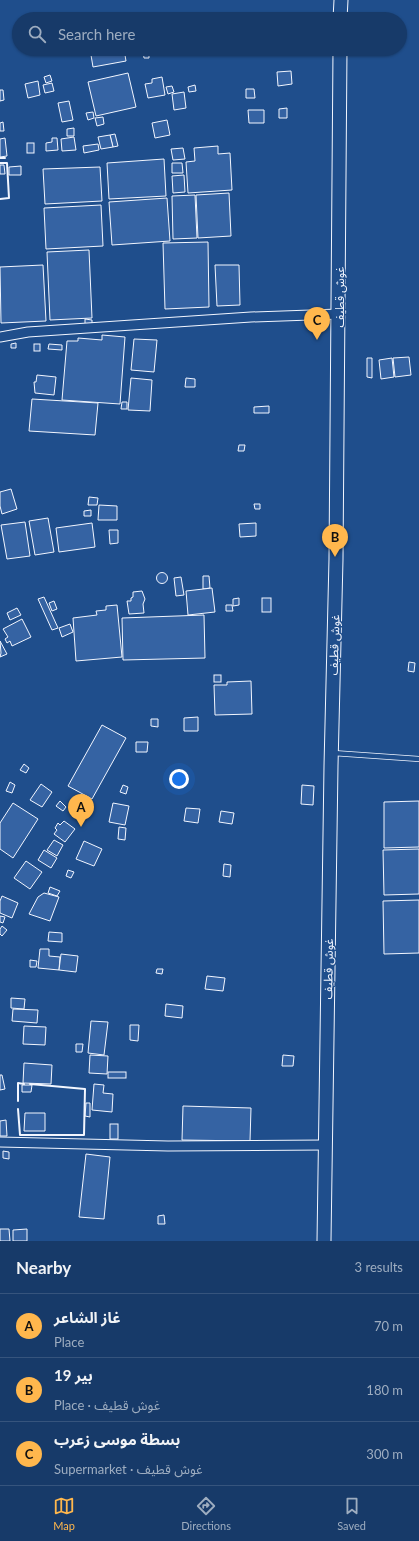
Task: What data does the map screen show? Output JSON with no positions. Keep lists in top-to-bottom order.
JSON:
{
  "streets": {
    "main road": ["غوش قطيف"]
  },
  "page": {
    "search": "Search here",
    "pins": ["C", "B", "A"],
    "heading": ["Nearby", "3 results"],
    "list": [
      {
        "mark": "A",
        "name": "غاز الشاعر",
        "note": "Place",
        "value": "70 m"
      },
      {
        "mark": "B",
        "name": "بير 19",
        "note": "Place · غوش قطيف",
        "value": "180 m"
      },
      {
        "mark": "C",
        "name": "بسطة موسى زعرب",
        "note": "Supermarket · غوش قطيف",
        "value": "300 m"
      }
    ],
    "nav": ["Map", "Directions", "Saved"]
  }
}
